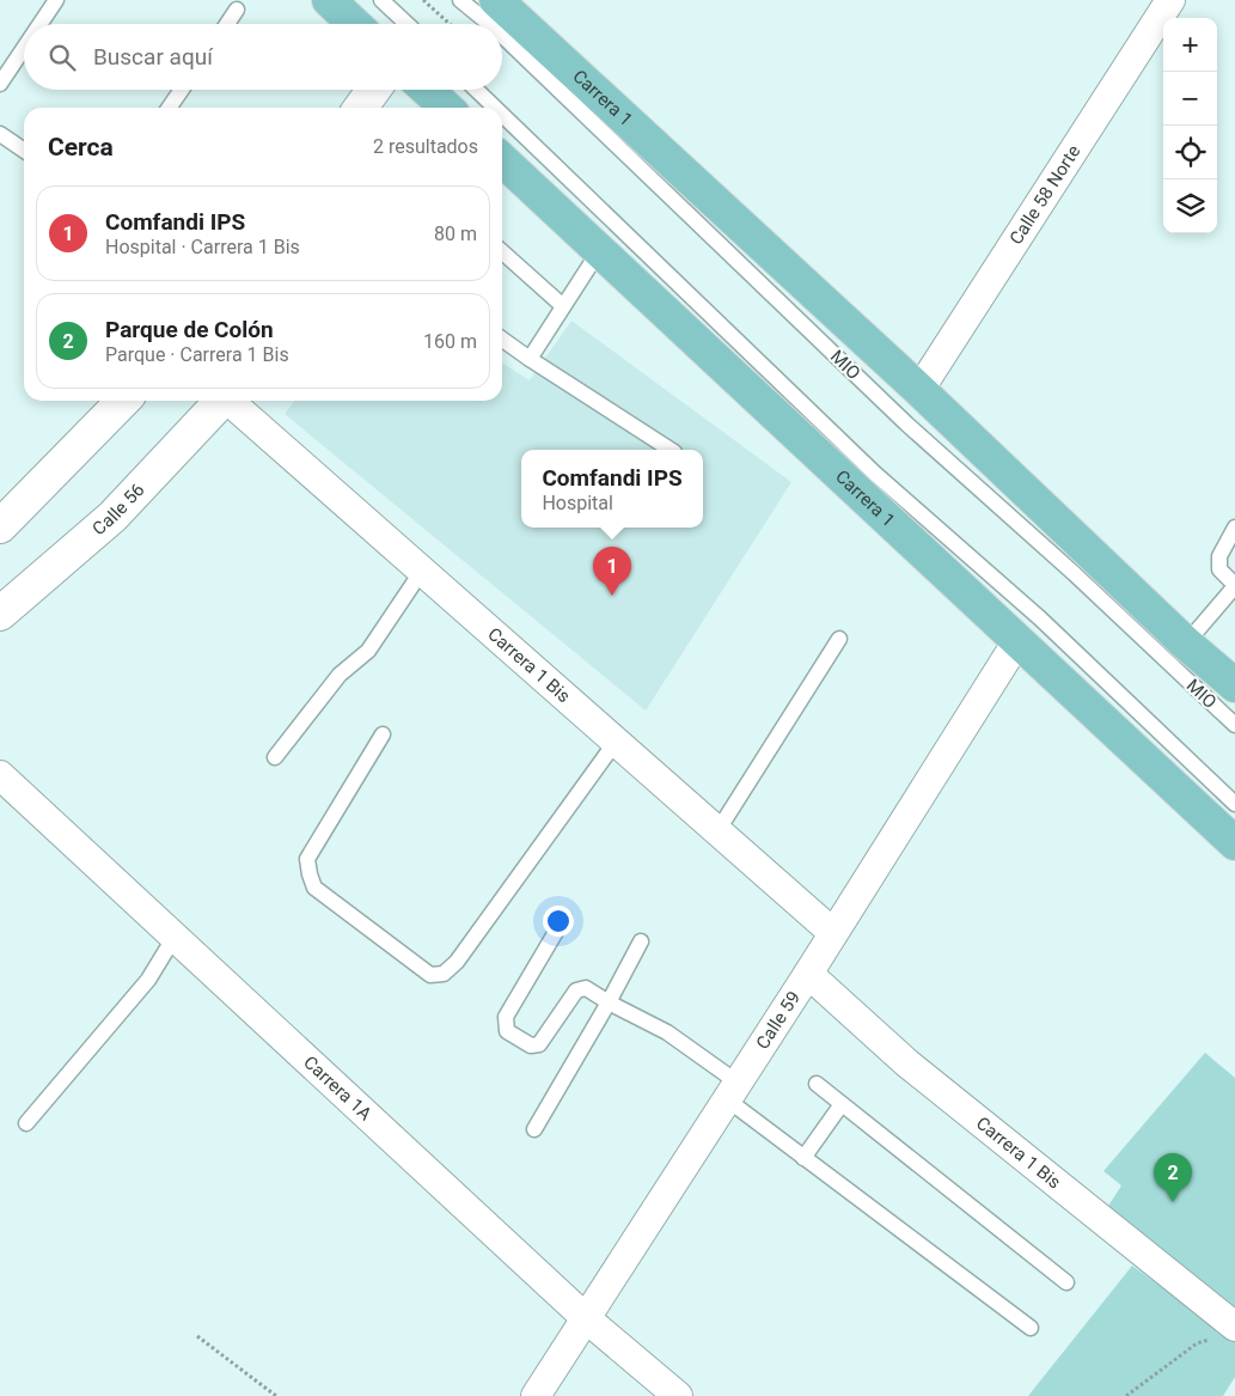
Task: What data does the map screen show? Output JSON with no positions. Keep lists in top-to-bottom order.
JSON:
{
  "streets": {
    "main road": ["Carrera 1"],
    "street": [
      "Calle 58 Norte",
      "Calle 56",
      "Carrera 1 Bis",
      "Calle 59",
      "Carrera 1A"
    ],
    "lane": ["MIO"]
  },
  "crossings": [
    ["Carrera 1", "Calle 58 Norte"],
    ["Carrera 1", "Calle 59"],
    ["Carrera 1 Bis", "Calle 59"],
    ["Calle 59", "Carrera 1A"]
  ],
  "page": {
    "map_buttons": ["+", "−"],
    "search": "Buscar aquí",
    "heading": ["Cerca", "2 resultados"],
    "list": [
      {
        "mark": "1",
        "name": "Comfandi IPS",
        "note": "Hospital · Carrera 1 Bis",
        "value": "80 m"
      },
      {
        "mark": "2",
        "name": "Parque de Colón",
        "note": "Parque · Carrera 1 Bis",
        "value": "160 m"
      }
    ],
    "popup": ["Comfandi IPS", "Hospital"],
    "pins": ["1", "2"]
  }
}
